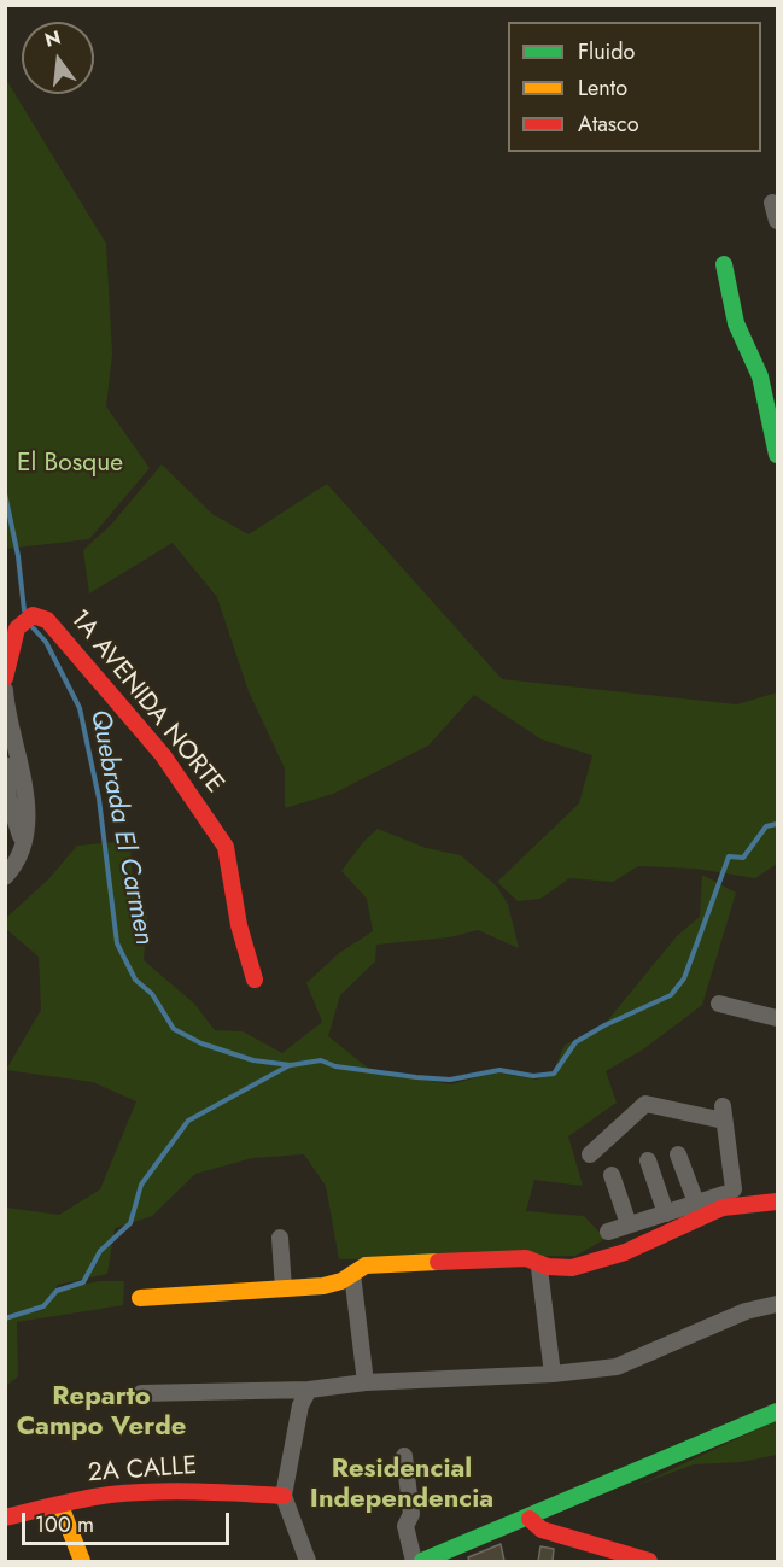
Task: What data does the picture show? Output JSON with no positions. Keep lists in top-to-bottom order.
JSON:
{
  "streets": {
    "street": ["1A AVENIDA NORTE", "2A CALLE"]
  },
  "districts": ["Reparto Campo Verde", "Residencial Independencia"],
  "water": ["Quebrada El Carmen"],
  "parks": ["El Bosque"],
  "legend": ["Fluido", "Lento", "Atasco"],
  "scale_bar": "100 m",
  "north": "top"
}
